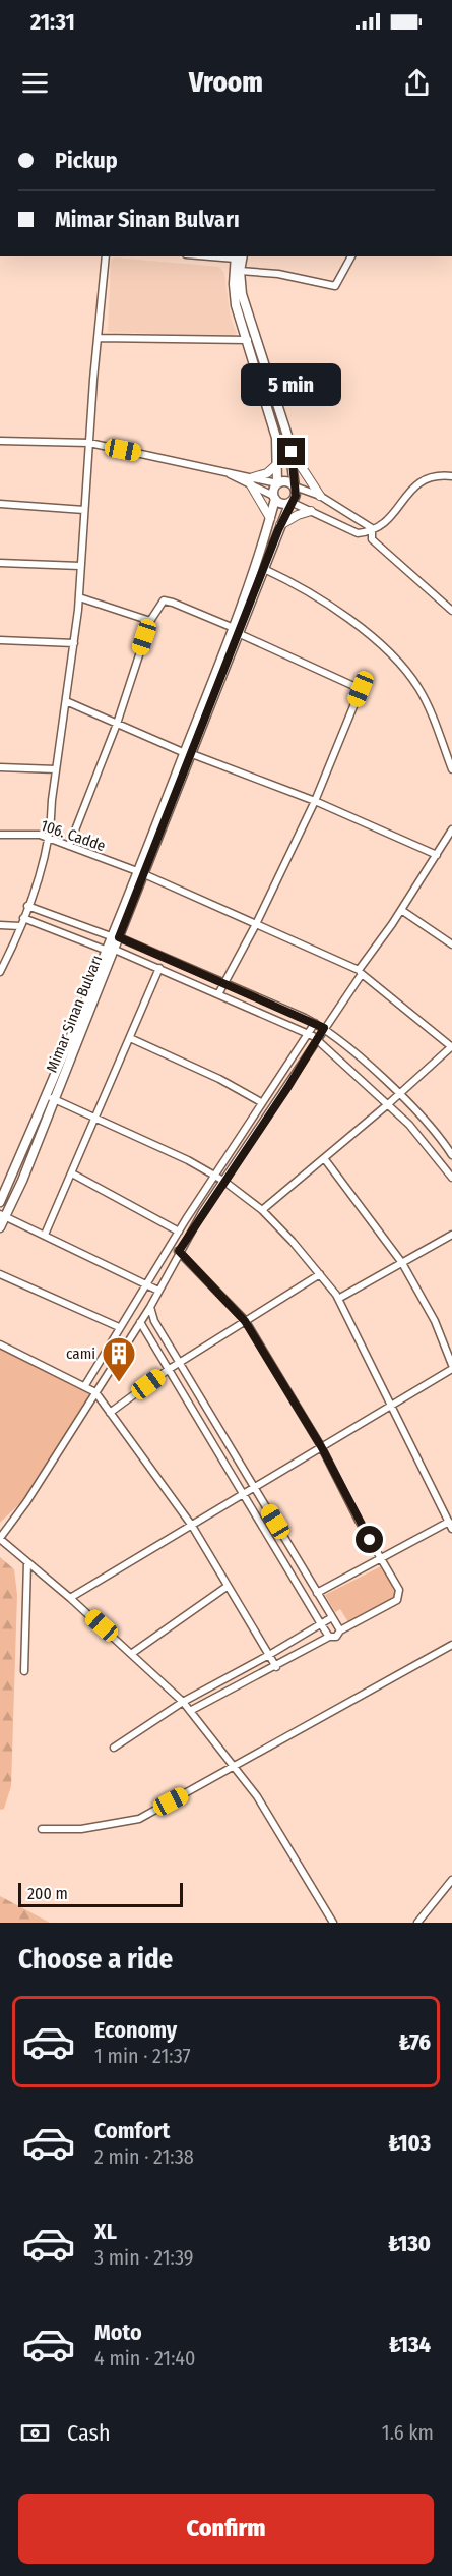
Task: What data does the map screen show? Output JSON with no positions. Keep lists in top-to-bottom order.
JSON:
{
  "streets": {
    "main road": ["Mimar Sinan Bulvarı"],
    "street": ["106. Cadde"]
  },
  "crossings": [
    ["106. Cadde", "Mimar Sinan Bulvarı"]
  ],
  "places": {
    "building": ["cami"]
  },
  "scale_bar": "200 m",
  "page": {
    "status": "21:31",
    "header": "Vroom",
    "banner": ["Pickup", "Mimar Sinan Bulvarı"],
    "bubble": "5 min",
    "scale": "200 m",
    "heading": "Choose a ride",
    "list": [
      {
        "name": "Economy",
        "note": "1 min · 21:37",
        "value": "₺76"
      },
      {
        "name": "Comfort",
        "note": "2 min · 21:38",
        "value": "₺103"
      },
      {
        "name": "XL",
        "note": "3 min · 21:39",
        "value": "₺130"
      },
      {
        "name": "Moto",
        "note": "4 min · 21:40",
        "value": "₺134"
      }
    ],
    "pay": ["Cash", "1.6 km"],
    "buttons": "Confirm"
  }
}
